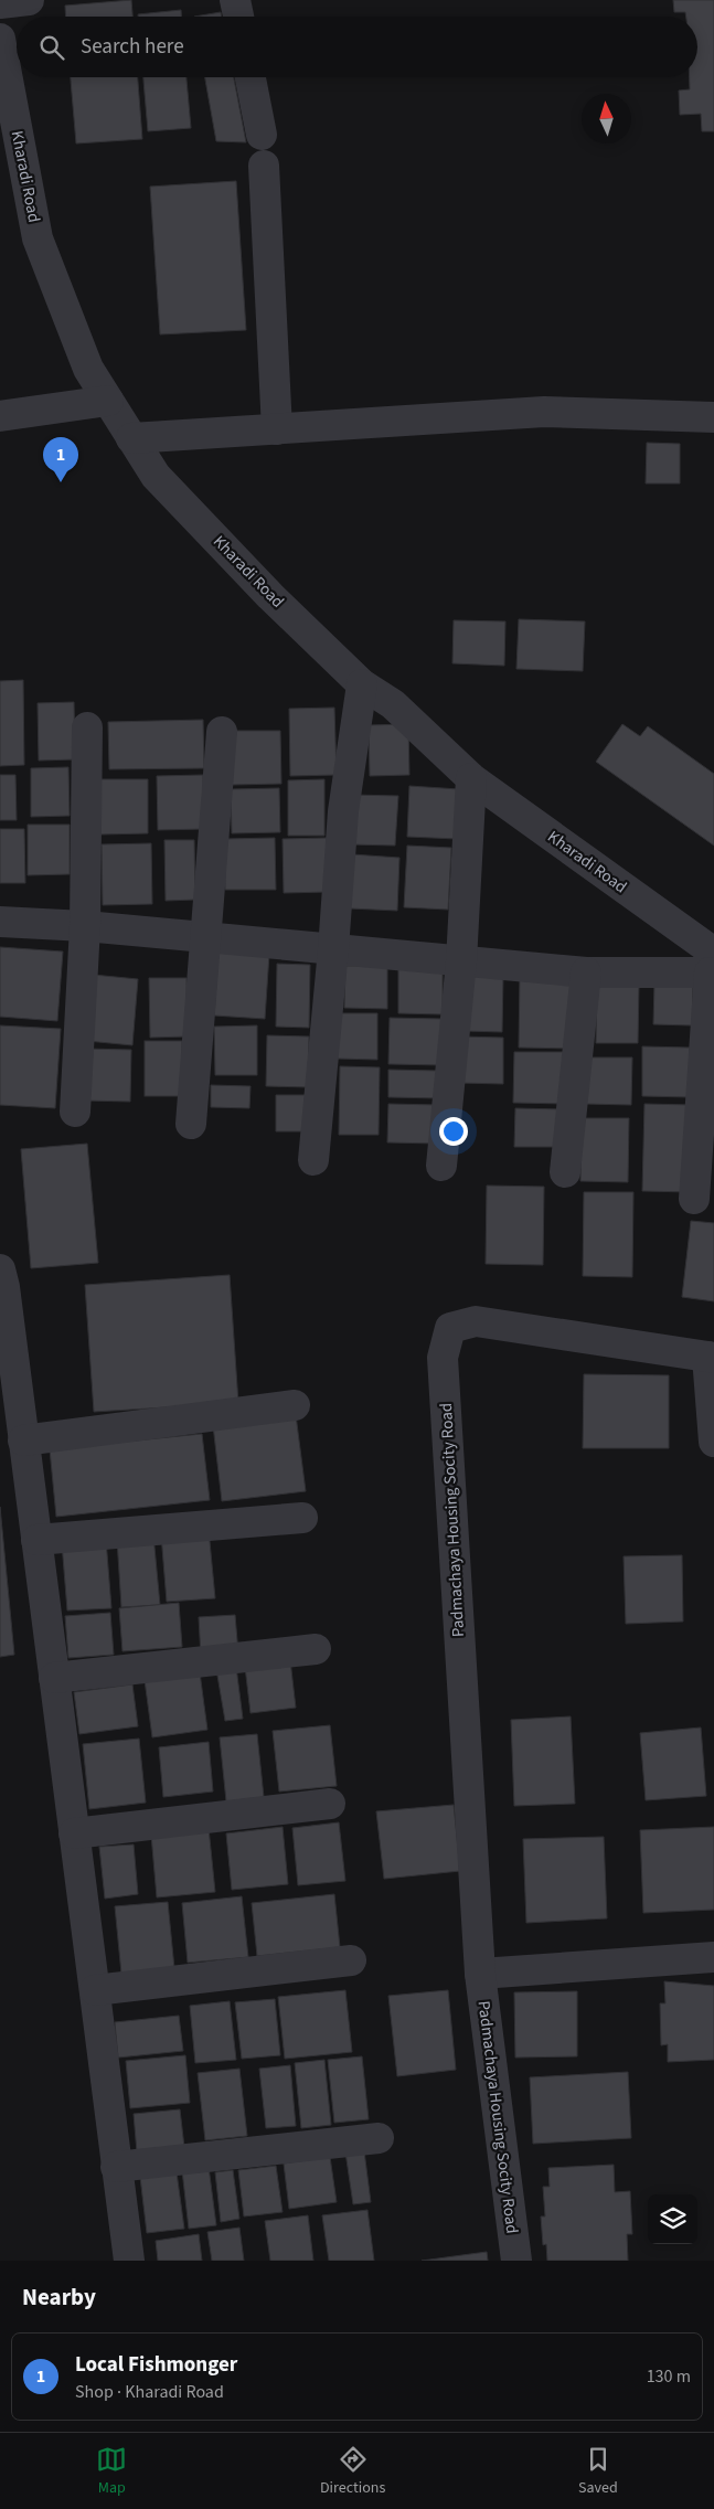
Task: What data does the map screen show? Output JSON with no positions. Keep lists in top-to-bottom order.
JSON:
{
  "streets": {
    "street": ["Kharadi Road", "Padmachaya Housing Socity Road"]
  },
  "north": "top",
  "page": {
    "search": "Search here",
    "pins": "1",
    "heading": "Nearby",
    "list": [
      {
        "mark": "1",
        "name": "Local Fishmonger",
        "note": "Shop · Kharadi Road",
        "value": "130 m"
      }
    ],
    "nav": ["Map", "Directions", "Saved"]
  }
}
